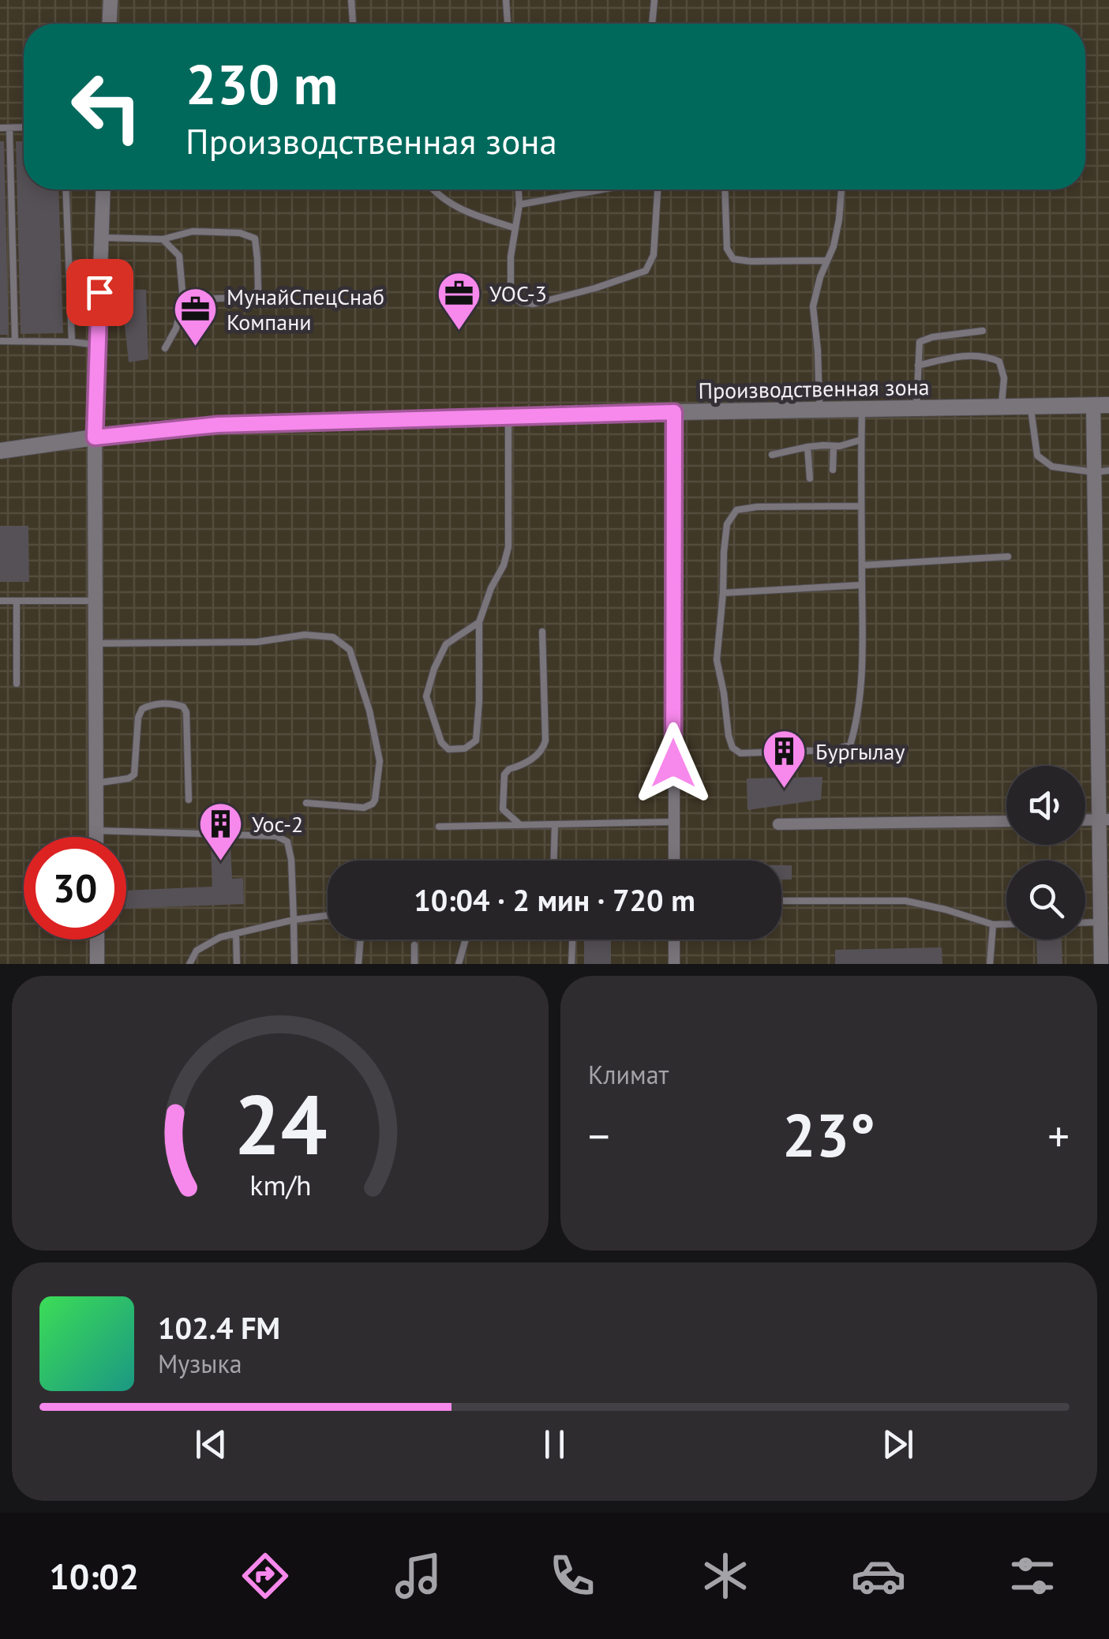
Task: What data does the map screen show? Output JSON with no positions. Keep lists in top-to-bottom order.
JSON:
{
  "streets": {
    "main road": ["Производственная зона"]
  },
  "places": {
    "office": ["УОС-3", "МунайСпецСнаб Компани"],
    "building": ["Бургылау", "Уос-2"]
  },
  "page": {
    "turn": ["230 m", "Производственная зона"],
    "limit": "30",
    "trip": "10:04 · 2 мин · 720 m",
    "tile": "Климат",
    "heat": ["−", "23°", "+"],
    "song": ["102.4 FM", "Музыка"],
    "tabs": "10:02",
    "gauge": ["24", "km/h"]
  }
}
